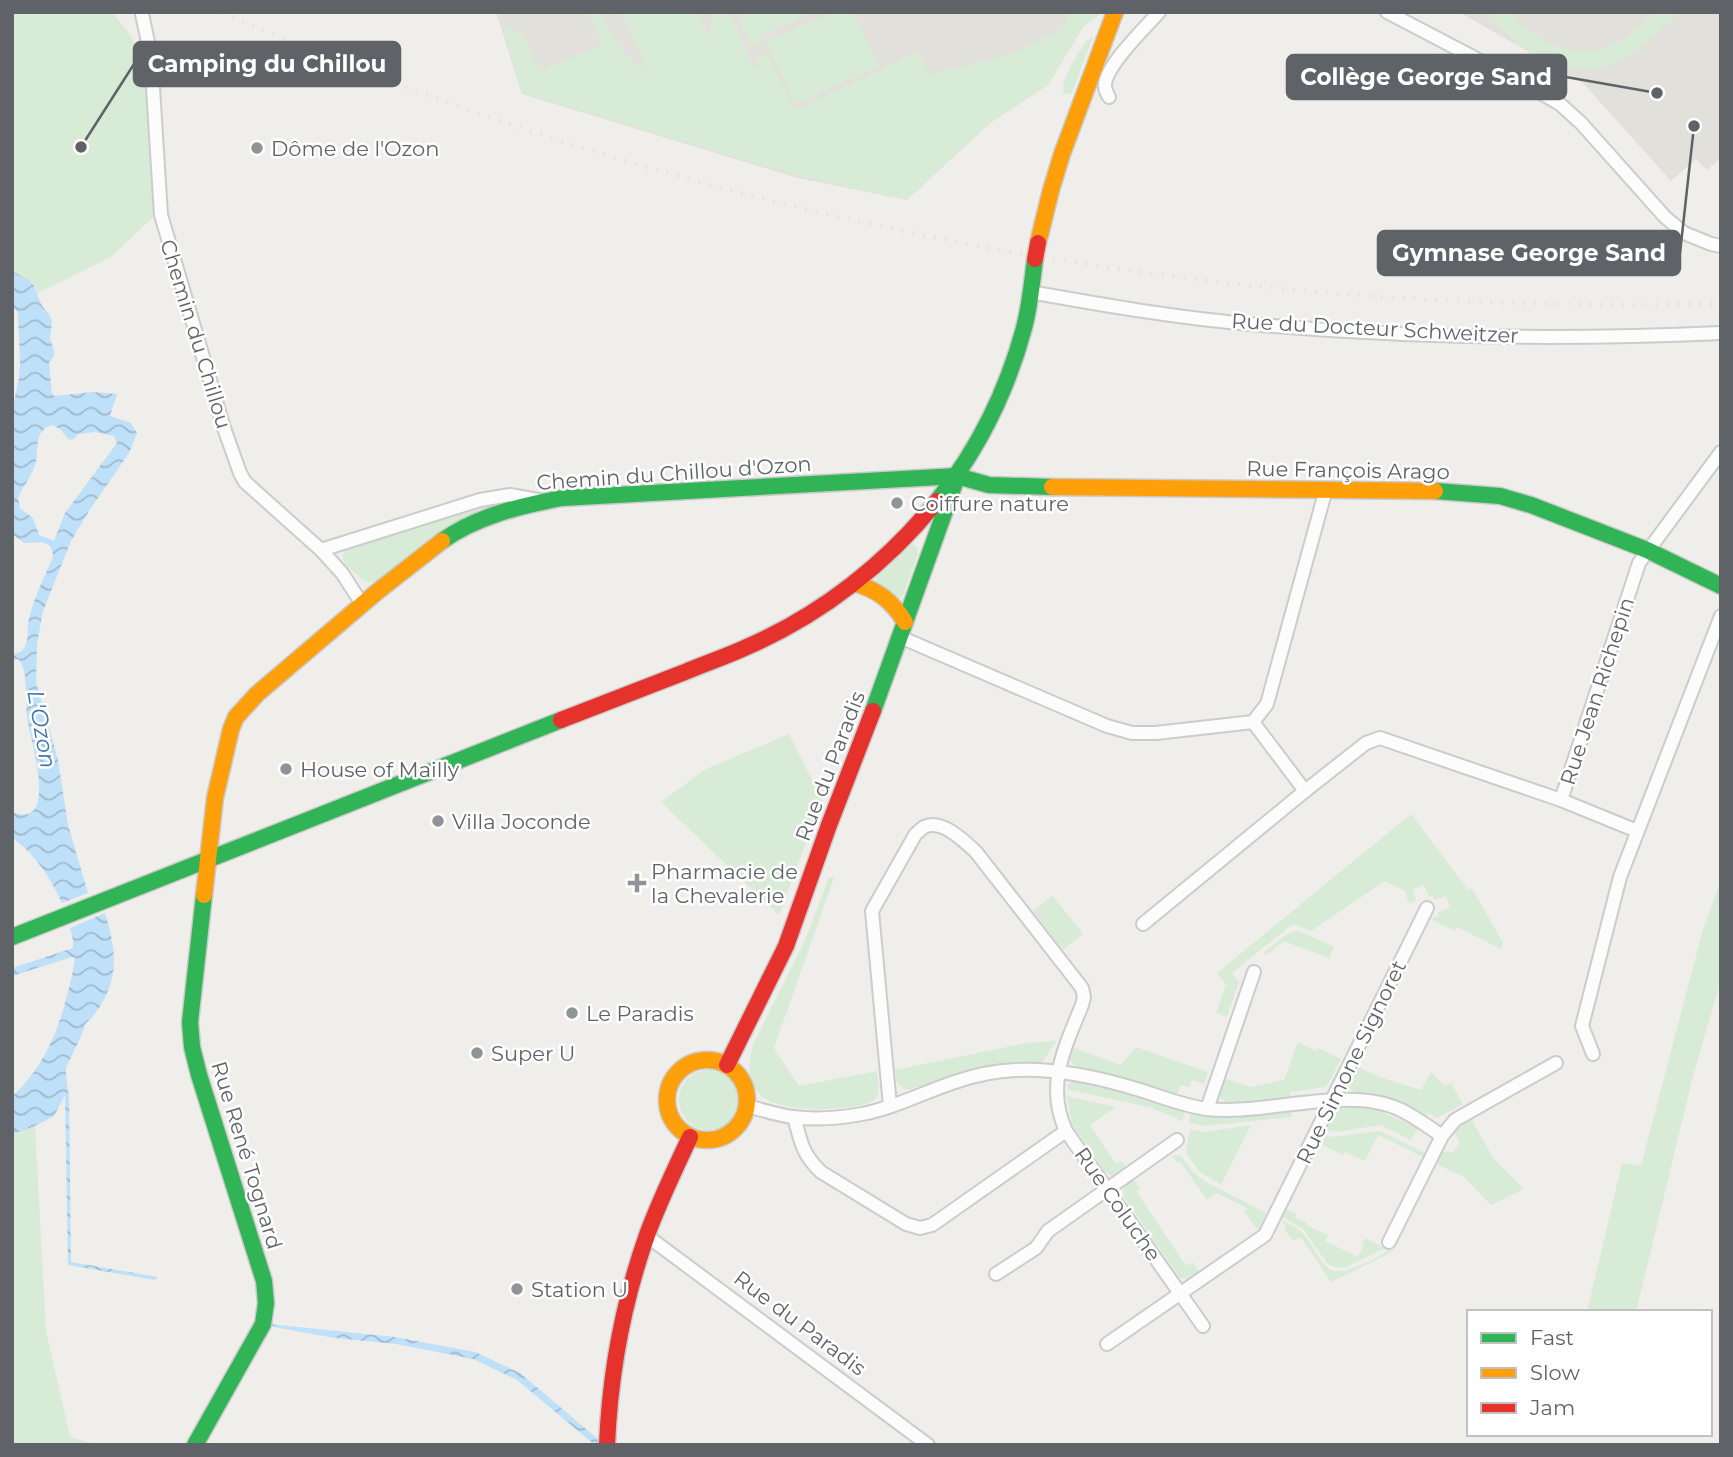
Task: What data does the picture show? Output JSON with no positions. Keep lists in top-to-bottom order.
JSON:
{
  "streets": {
    "street": [
      "Rue du Docteur Schweitzer",
      "Chemin du Chillou",
      "Rue François Arago",
      "Chemin du Chillou d'Ozon",
      "Rue Jean Richepin",
      "Rue du Paradis",
      "Rue Simone Signoret",
      "Rue René Tognard",
      "Rue Coluche"
    ]
  },
  "crossings": [
    ["Chemin du Chillou", "Chemin du Chillou d'Ozon"],
    ["Rue François Arago", "Chemin du Chillou d'Ozon"],
    ["Rue François Arago", "Rue Jean Richepin"],
    ["Rue François Arago", "Rue du Paradis"],
    ["Chemin du Chillou d'Ozon", "Rue du Paradis"],
    ["Chemin du Chillou d'Ozon", "Rue René Tognard"],
    ["Rue Simone Signoret", "Rue Coluche"]
  ],
  "water": ["L'Ozon"],
  "places": {
    "other": [
      "Collège George Sand",
      "Gymnase George Sand",
      "Camping du Chillou",
      "Dôme de l'Ozon",
      "Coiffure nature",
      "House of Mailly",
      "Villa Joconde",
      "Le Paradis",
      "Super U",
      "Station U"
    ],
    "health": ["Pharmacie de la Chevalerie"]
  },
  "legend": ["Fast", "Slow", "Jam"]
}
